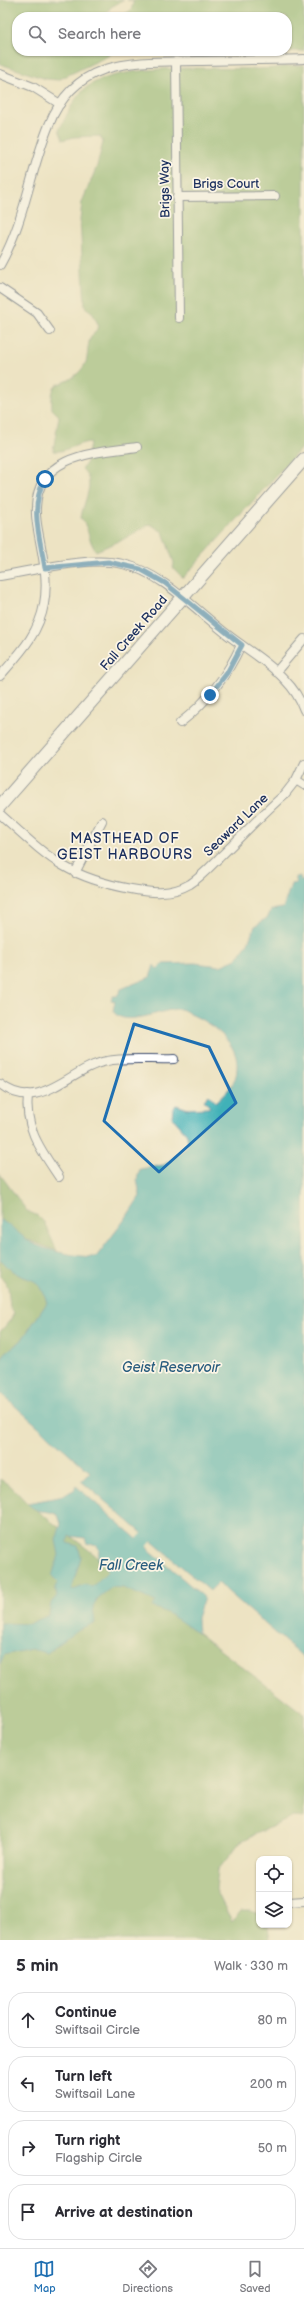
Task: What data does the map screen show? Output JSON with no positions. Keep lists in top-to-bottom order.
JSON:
{
  "streets": {
    "main road": ["Fall Creek Road"],
    "street": ["Brigs Court", "Brigs Way", "Seaward Lane"]
  },
  "crossings": [
    ["Brigs Court", "Brigs Way"]
  ],
  "districts": ["MASTHEAD OF GEIST HARBOURS"],
  "water": ["Geist Reservoir", "Fall Creek"],
  "page": {
    "search": "Search here",
    "heading": ["5 min", "Walk · 330 m"],
    "list": [
      ["Continue", "Swiftsail Circle", "80 m"],
      ["Turn left", "Swiftsail Lane", "200 m"],
      ["Turn right", "Flagship Circle", "50 m"],
      "Arrive at destination"
    ],
    "nav": ["Map", "Directions", "Saved"]
  }
}
